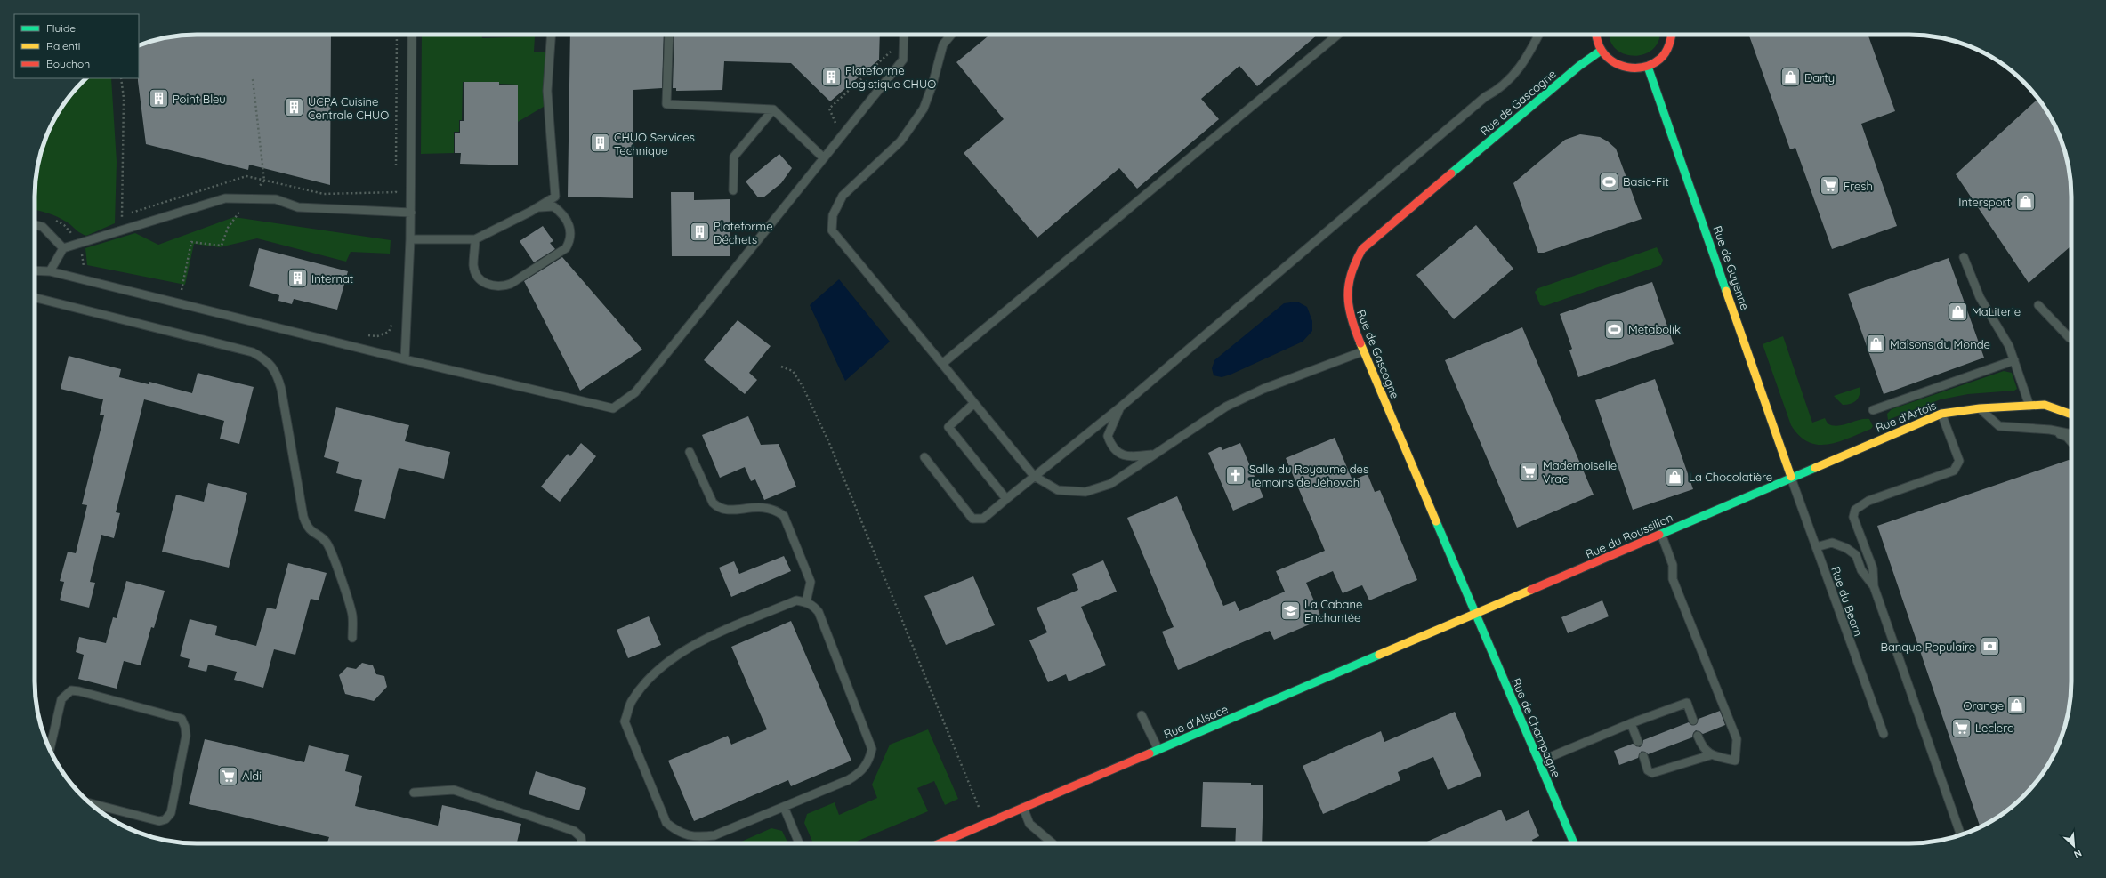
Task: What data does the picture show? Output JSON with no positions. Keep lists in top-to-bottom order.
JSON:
{
  "streets": {
    "street": [
      "Rue de Gascogne",
      "Rue de Guyenne",
      "Rue d'Artois",
      "Rue du Roussillon",
      "Rue d'Alsace",
      "Rue de Champagne"
    ],
    "lane": ["Rue du Bearn"]
  },
  "crossings": [
    ["Rue de Gascogne", "Rue du Roussillon"],
    ["Rue de Gascogne", "Rue d'Alsace"],
    ["Rue de Gascogne", "Rue de Champagne"],
    ["Rue de Guyenne", "Rue d'Artois"],
    ["Rue de Guyenne", "Rue du Roussillon"],
    ["Rue de Guyenne", "Rue du Bearn"],
    ["Rue d'Artois", "Rue du Roussillon"],
    ["Rue d'Artois", "Rue du Bearn"],
    ["Rue du Roussillon", "Rue du Bearn"],
    ["Rue du Roussillon", "Rue d'Alsace"],
    ["Rue du Roussillon", "Rue de Champagne"],
    ["Rue d'Alsace", "Rue de Champagne"]
  ],
  "places": {
    "building": [
      "Plateforme Logistique CHUO",
      "Point Bleu",
      "UCPA Cuisine Centrale CHUO",
      "CHUO Services Technique",
      "Plateforme Déchets",
      "Internat"
    ],
    "shop": [
      "Darty",
      "Intersport",
      "MaLiterie",
      "Maisons du Monde",
      "La Chocolatière",
      "Orange"
    ],
    "sports": ["Basic-Fit", "Metabolik"],
    "supermarket": [
      "Fresh",
      "Mademoiselle Vrac",
      "Leclerc",
      "Aldi"
    ],
    "church": ["Salle du Royaume des Témoins de Jéhovah"],
    "school or university": ["La Cabane Enchantée"],
    "bank": ["Banque Populaire"]
  },
  "legend": ["Fluide", "Ralenti", "Bouchon"],
  "north": "bottom right"
}
